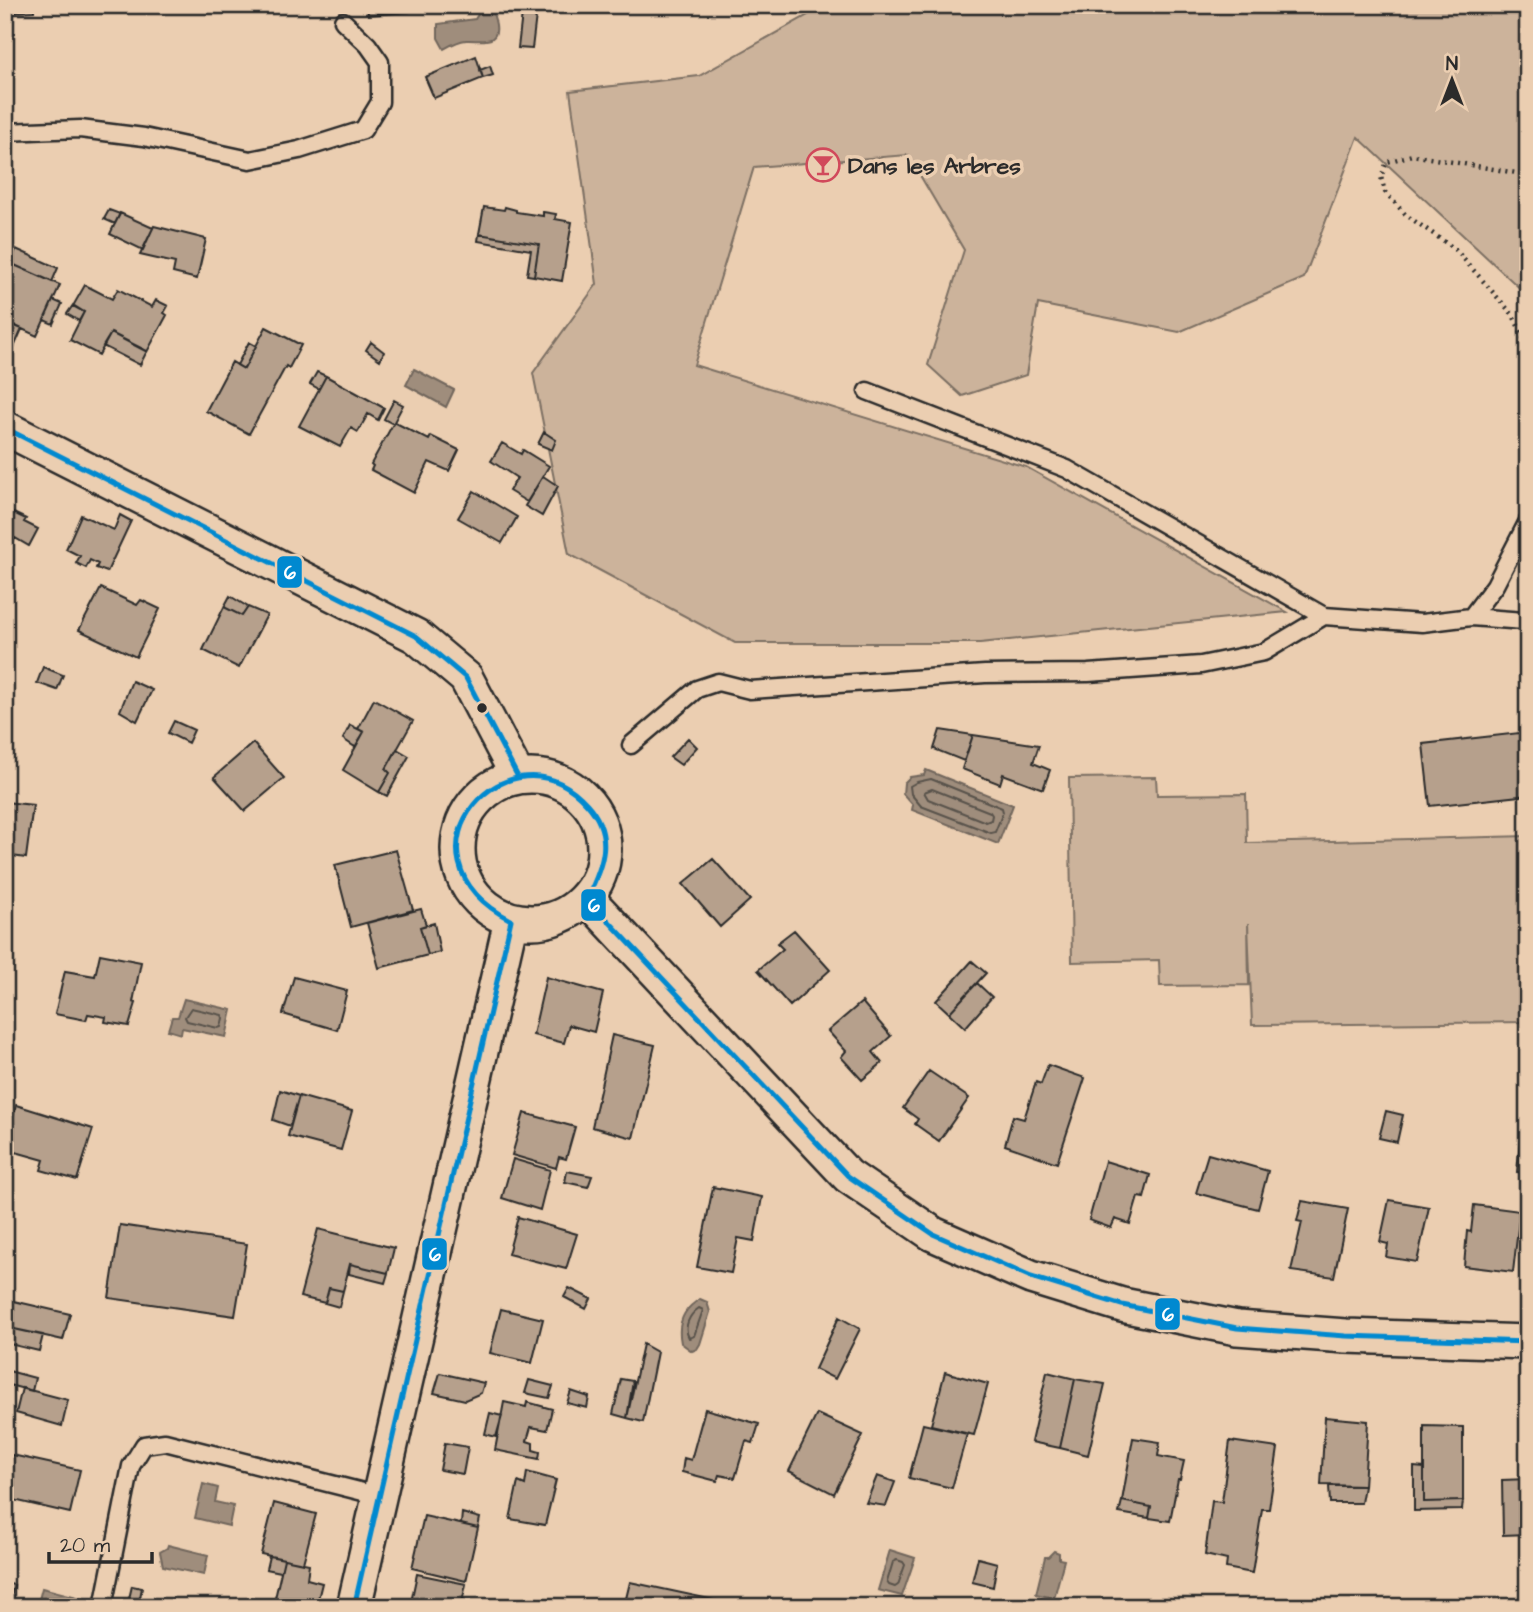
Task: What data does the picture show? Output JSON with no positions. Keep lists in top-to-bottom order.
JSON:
{
  "places": {
    "bar": ["Dans les Arbres"]
  },
  "lines": ["transit line 6"],
  "scale_bar": "20 m",
  "north": "top"
}
